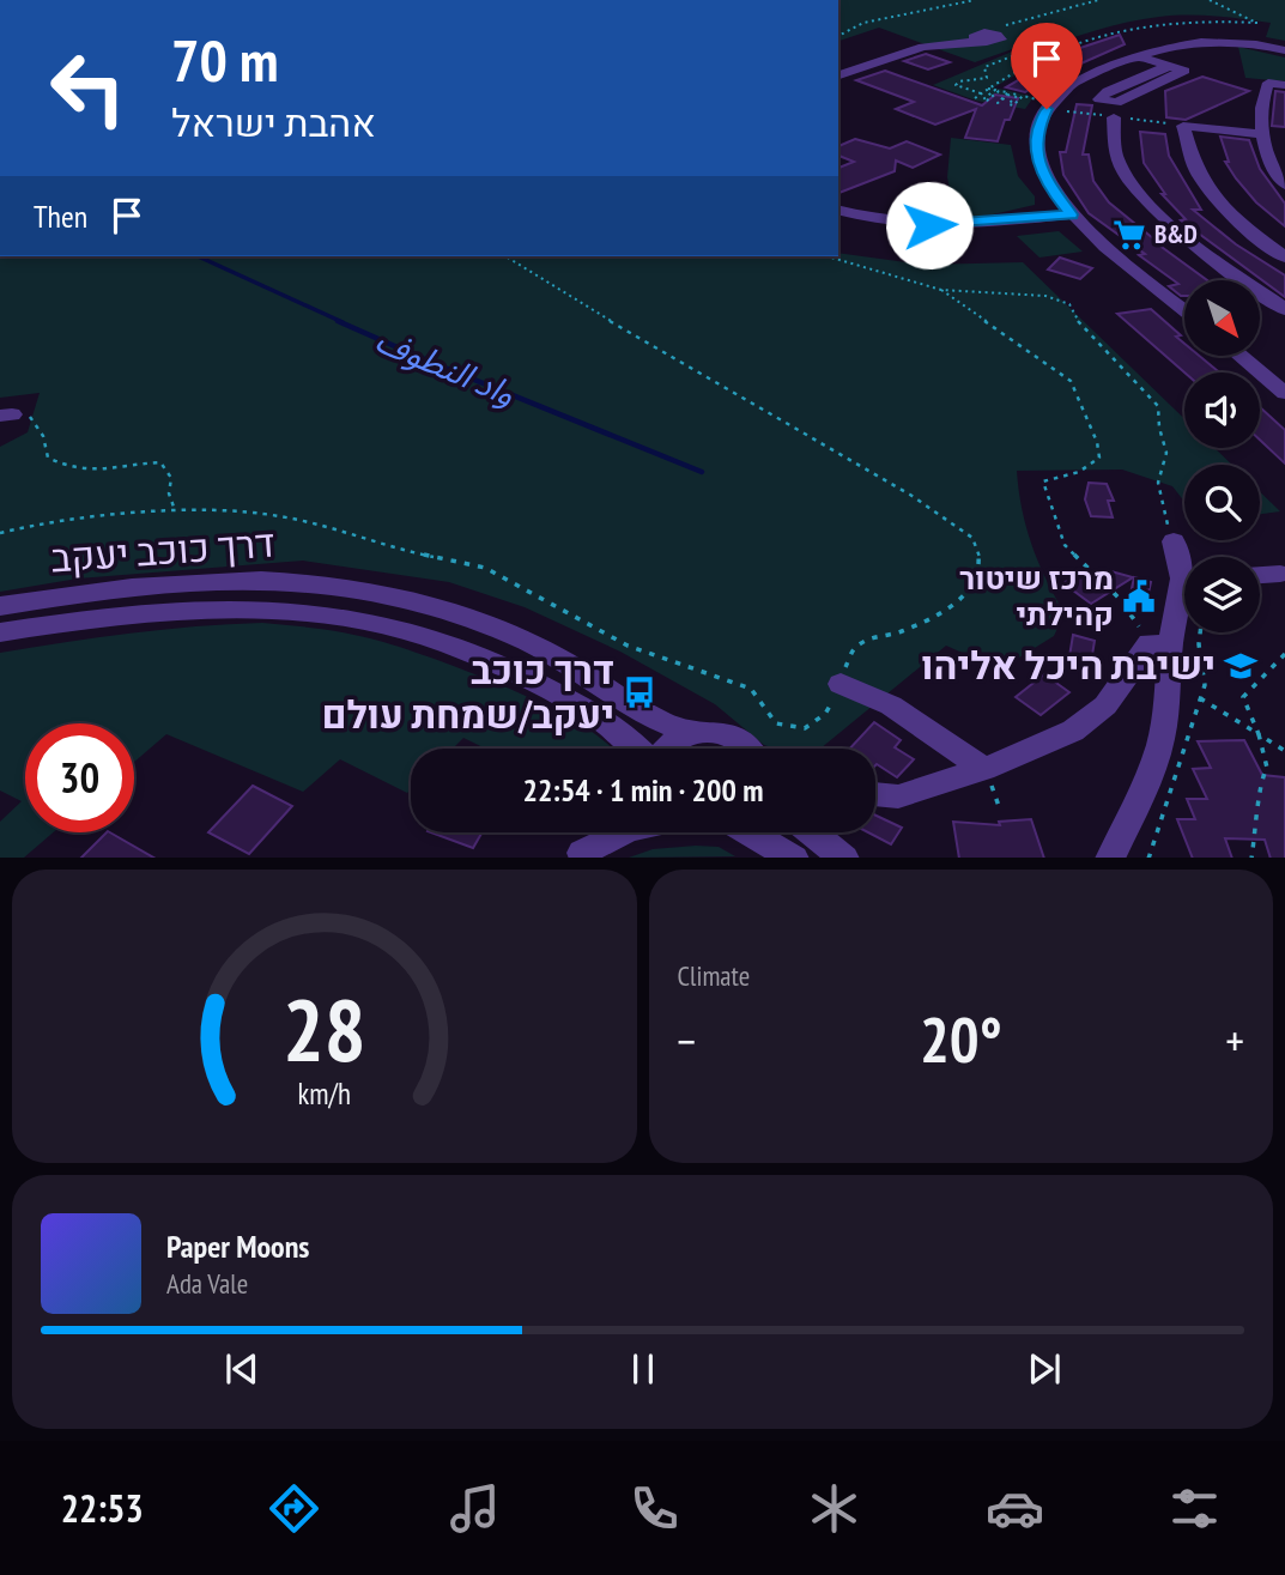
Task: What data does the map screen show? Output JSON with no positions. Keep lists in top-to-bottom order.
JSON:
{
  "streets": {
    "street": ["דרך כוכב יעקב"]
  },
  "water": ["واد النطوف"],
  "places": {
    "supermarket": ["B&D"],
    "public building": ["מרכז שיטור קהילתי"],
    "school or university": ["ישיבת היכל אליהו"],
    "bus stop": ["דרך כוכב יעקב/שמחת עולם"]
  },
  "north": "bottom right",
  "page": {
    "turn": ["70 m", "אהבת ישראל"],
    "then": "Then",
    "limit": "30",
    "trip": "22:54 · 1 min · 200 m",
    "tile": "Climate",
    "heat": ["−", "20°", "+"],
    "song": ["Paper Moons", "Ada Vale"],
    "tabs": "22:53",
    "gauge": ["28", "km/h"]
  }
}
